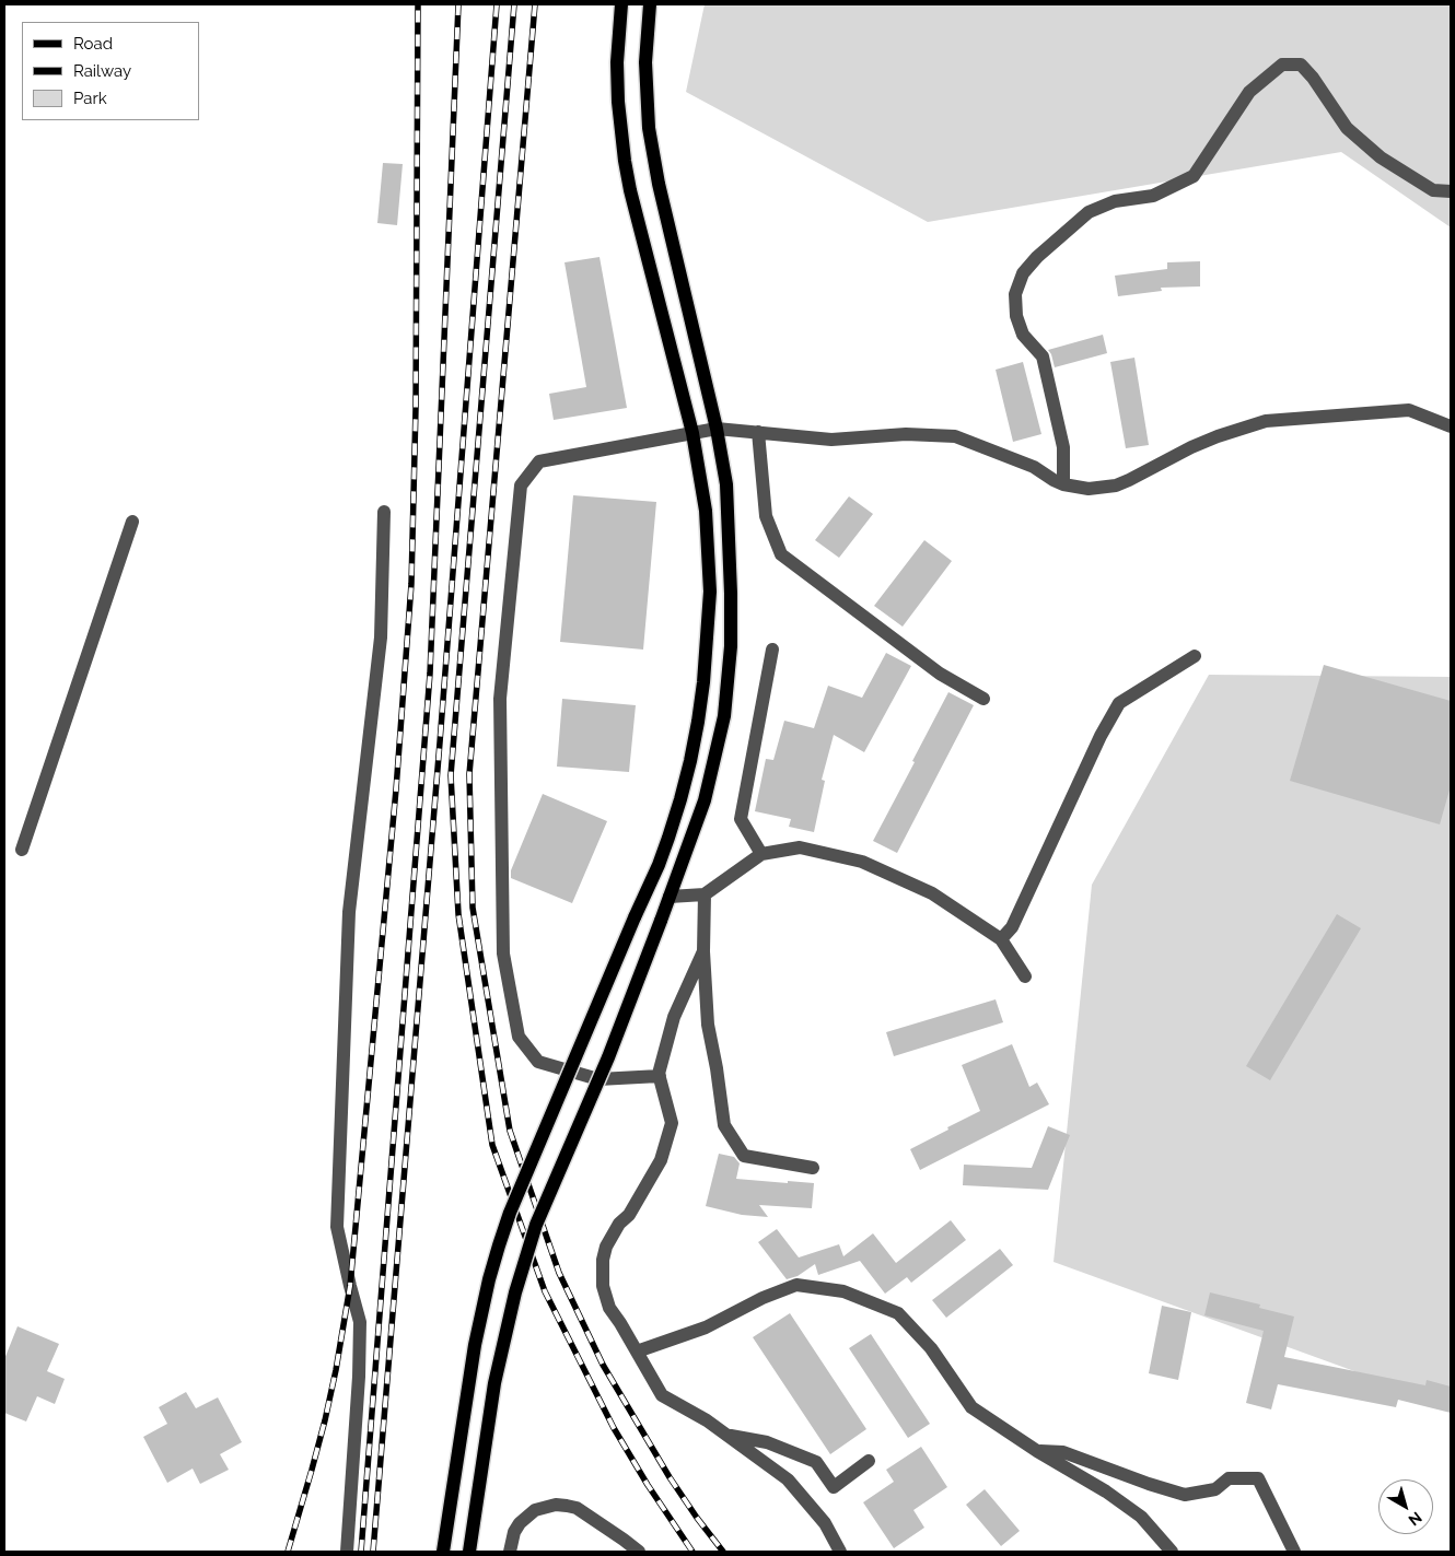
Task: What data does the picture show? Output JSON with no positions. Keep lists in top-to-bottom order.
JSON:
{
  "legend": ["Road", "Railway", "Park"],
  "north": "bottom right"
}
